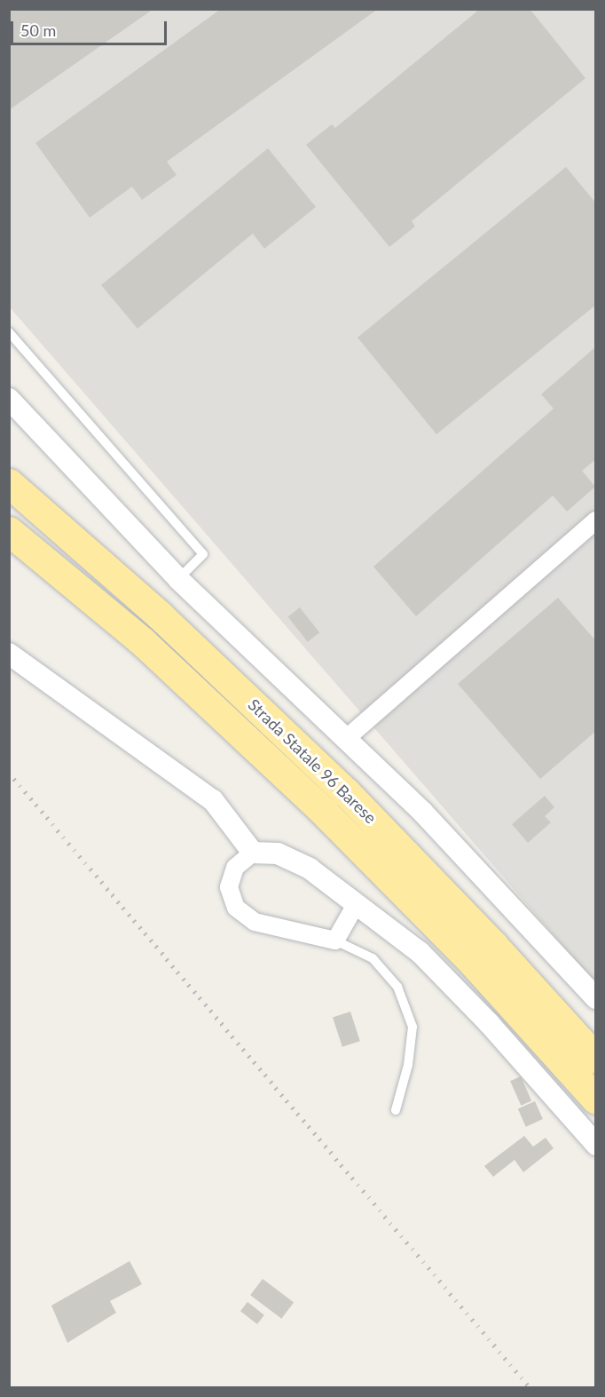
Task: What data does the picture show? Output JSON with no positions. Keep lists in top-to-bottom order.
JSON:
{
  "streets": {
    "highway": ["Strada Statale 96 Barese"]
  },
  "scale_bar": "50 m"
}
